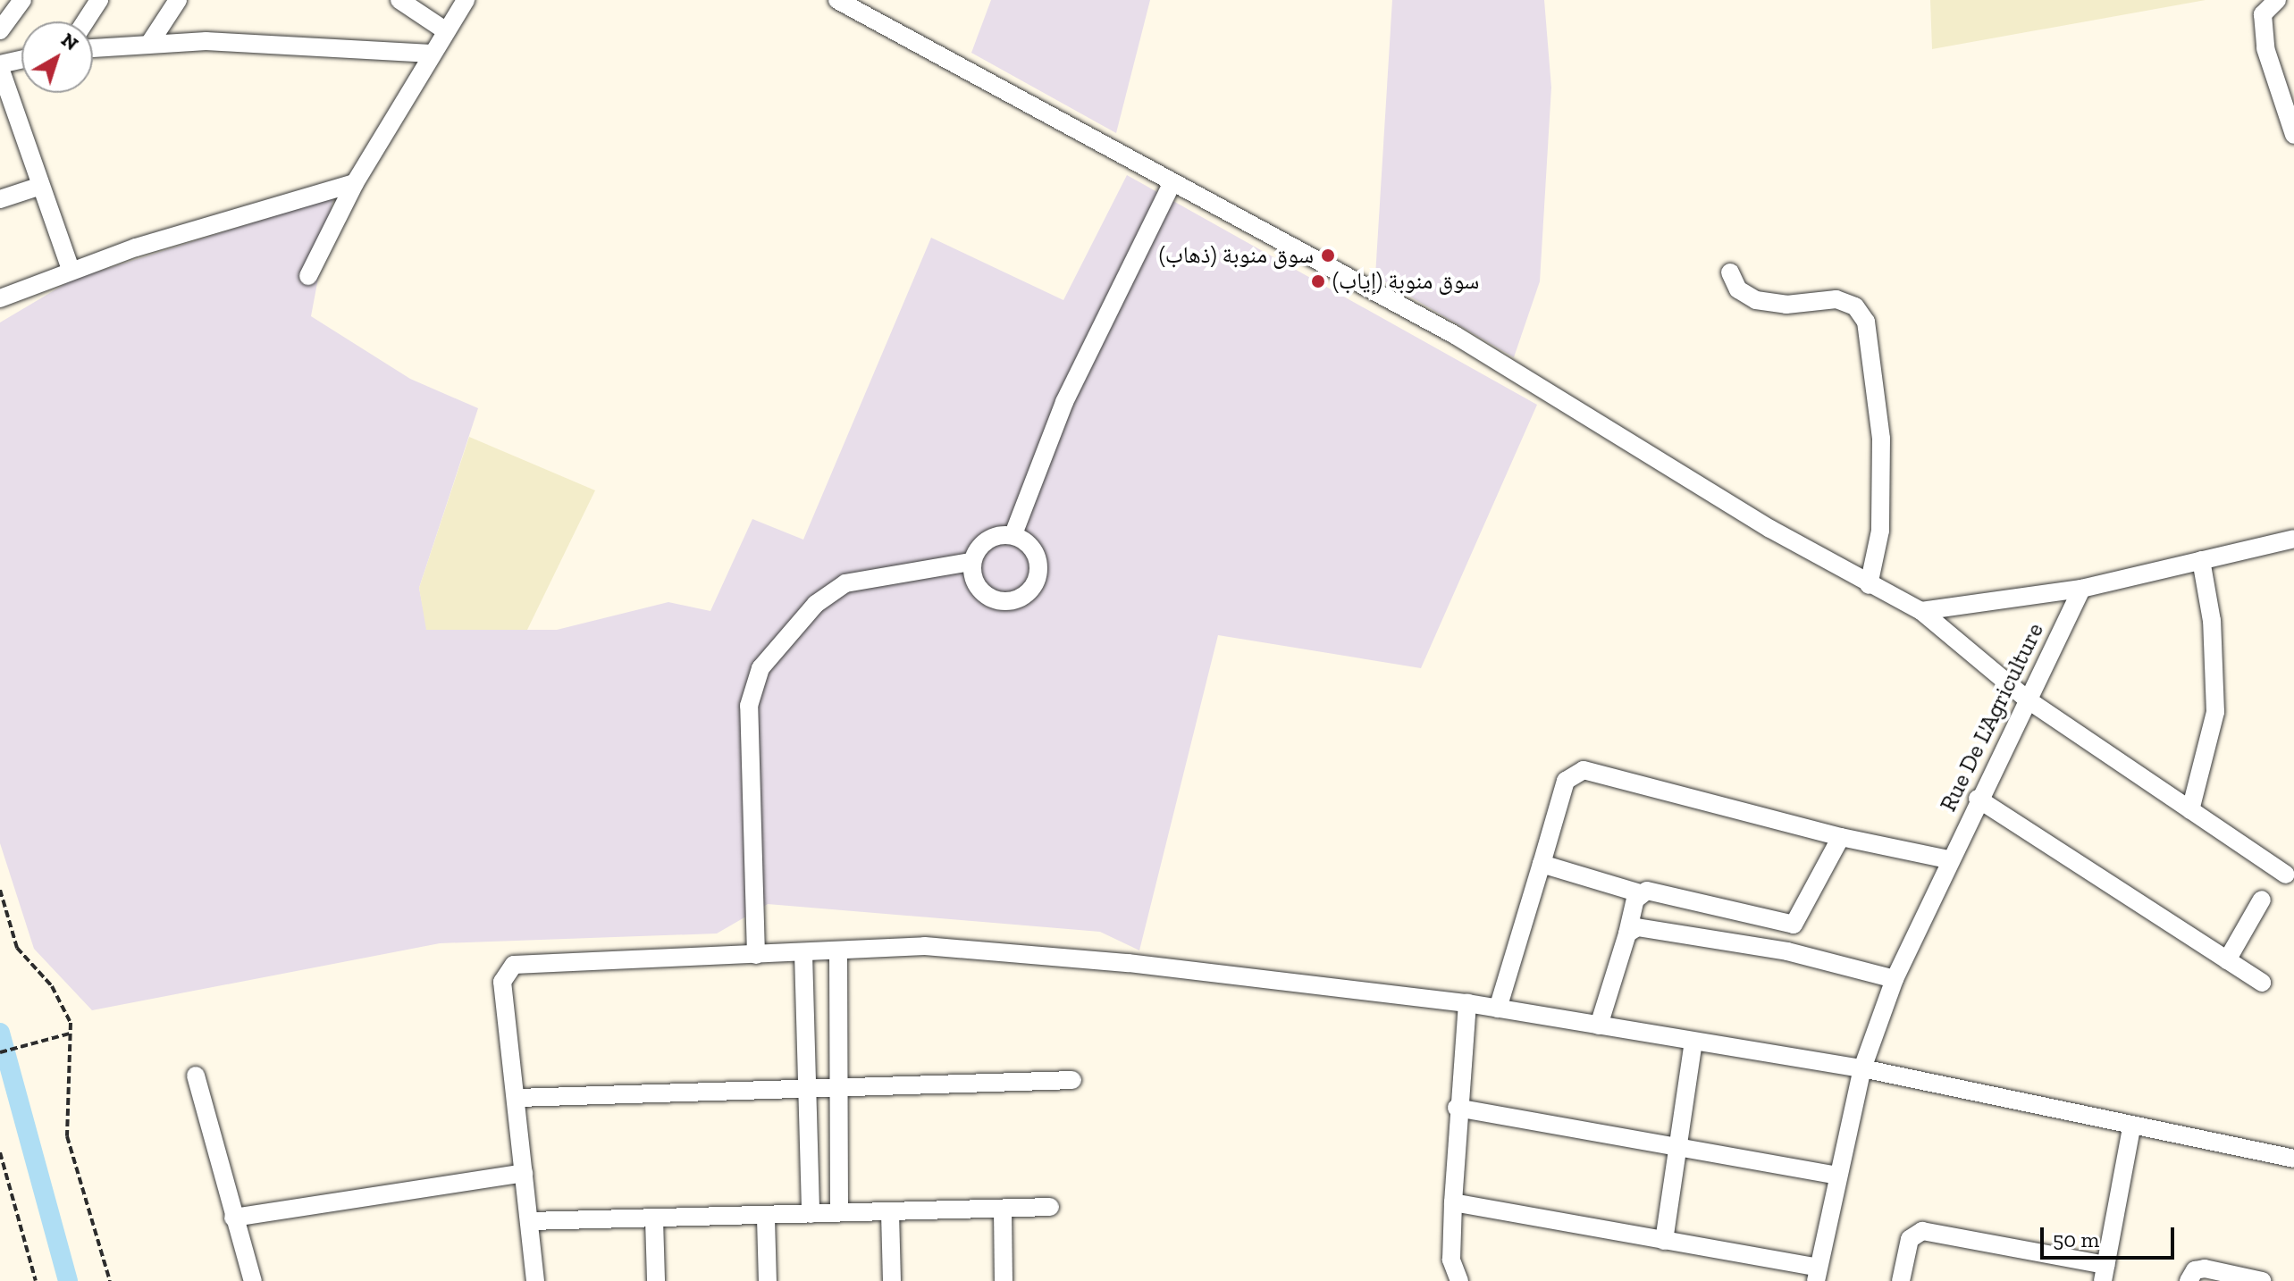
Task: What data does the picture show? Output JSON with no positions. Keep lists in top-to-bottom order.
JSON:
{
  "streets": {
    "street": ["Rue De L'Agriculture"]
  },
  "places": ["سوق منوبة (ذهاب)", "سوق منوبة (إياب)"],
  "scale_bar": "50 m",
  "north": "top right"
}
